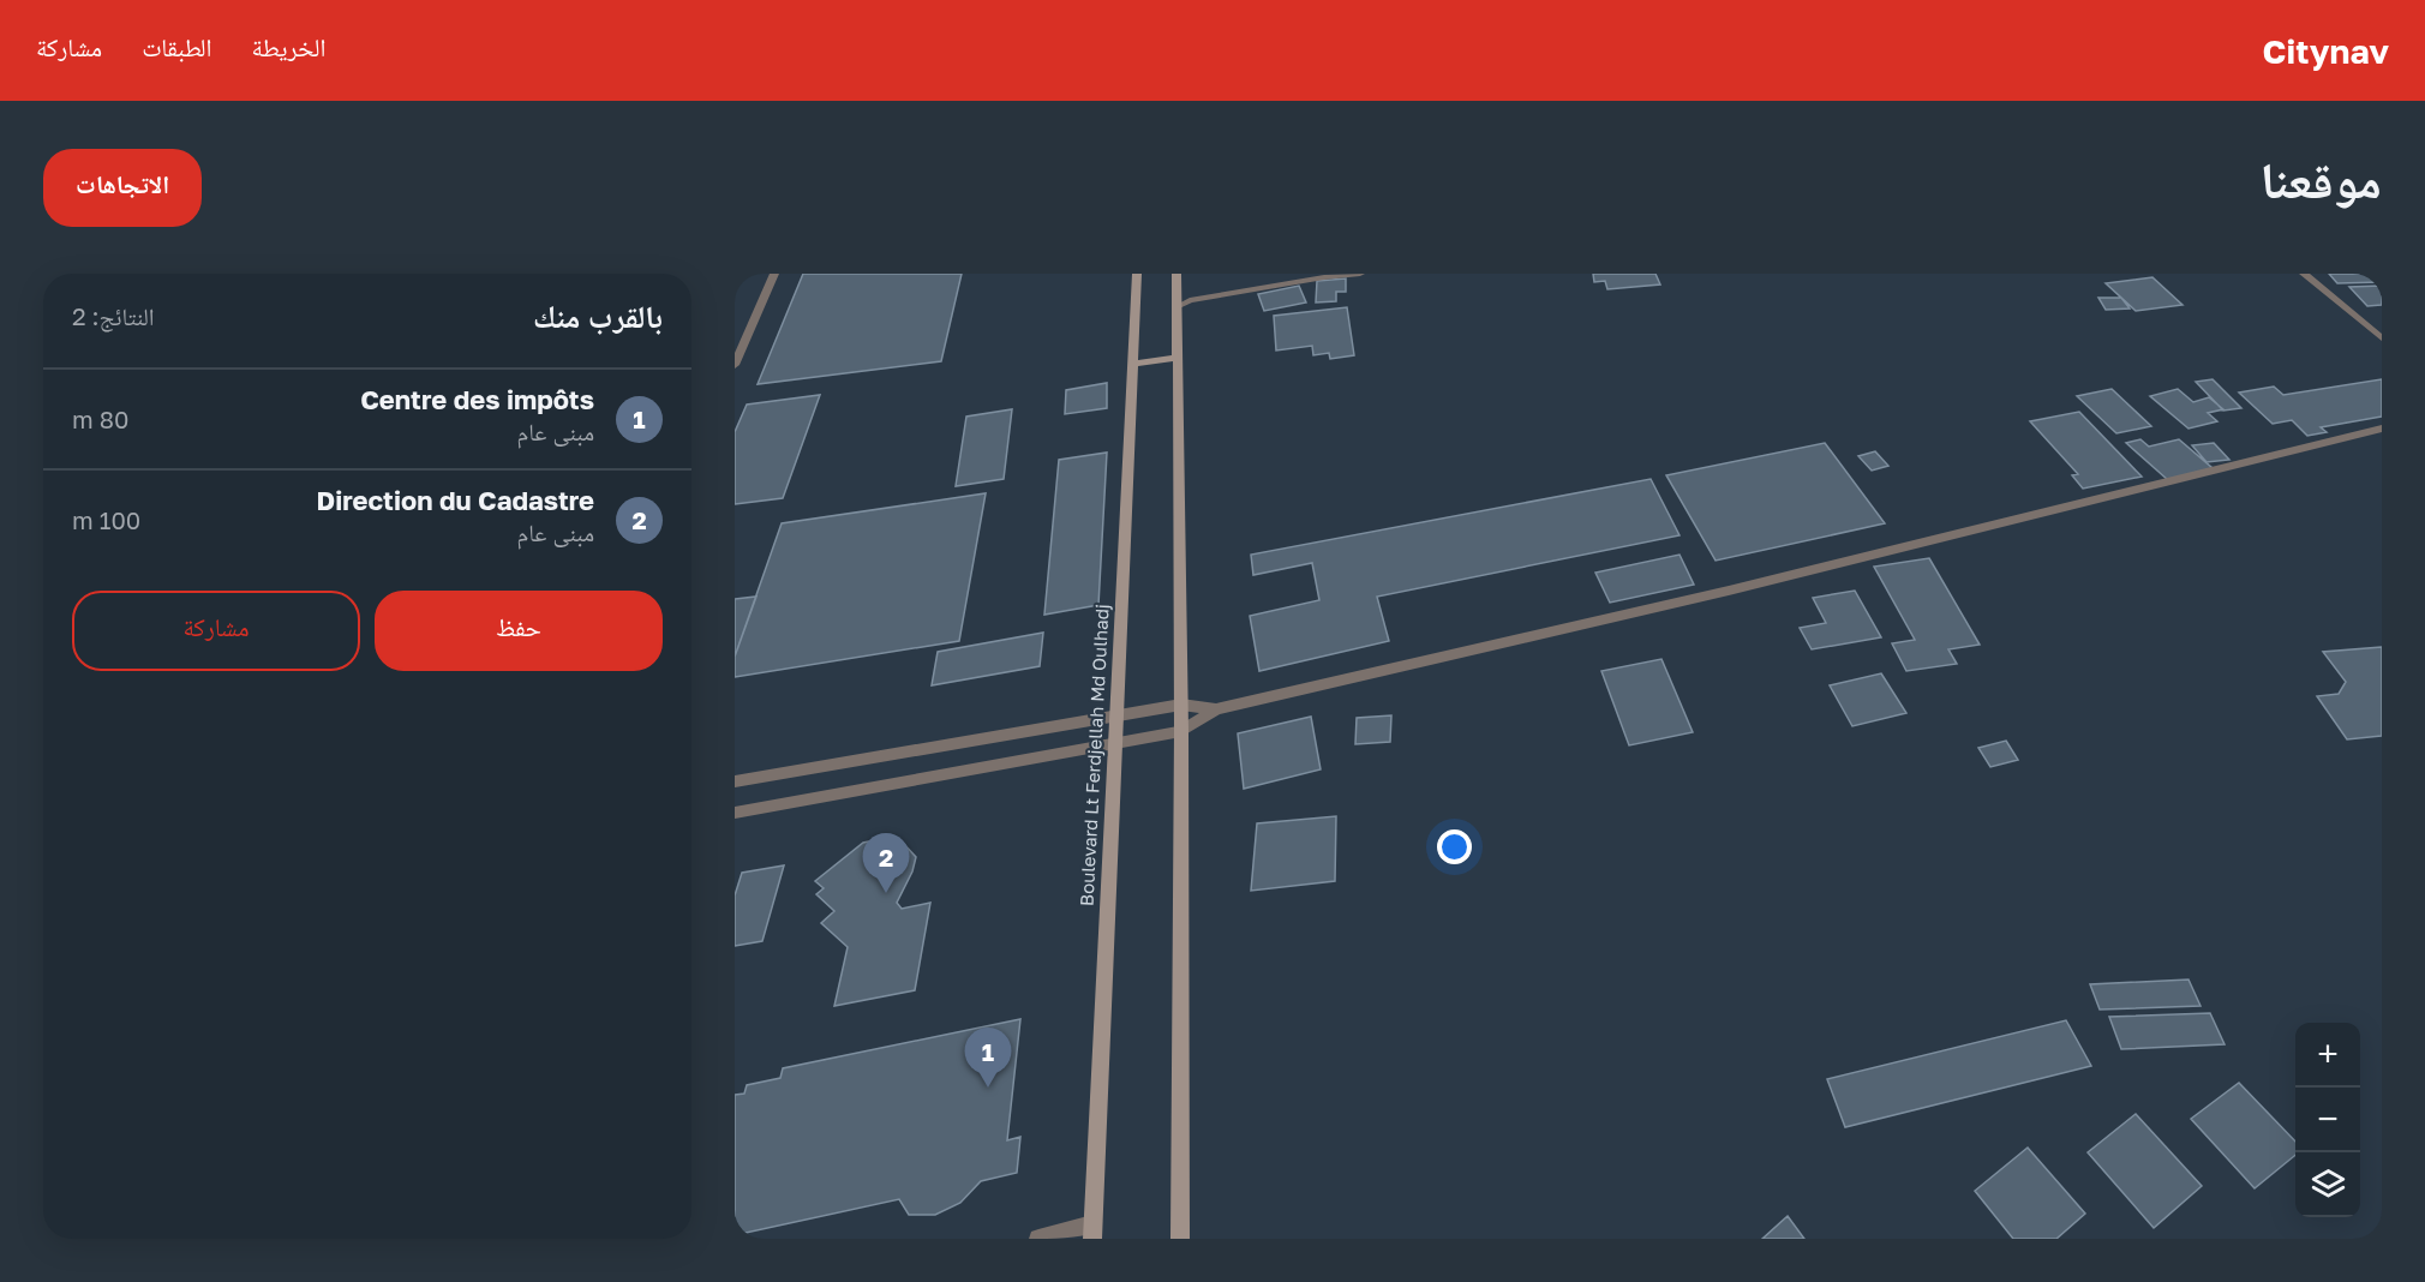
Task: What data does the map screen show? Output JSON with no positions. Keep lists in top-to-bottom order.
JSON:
{
  "streets": {
    "street": ["Boulevard Lt Ferdjellah Md Oulhadj"]
  },
  "page": {
    "header": "Citynav",
    "nav": ["الخريطة", "الطبقات", "مشاركة"],
    "title": "موقعنا",
    "buttons": [
      "الاتجاهات",
      ["حفظ", "مشاركة"]
    ],
    "heading": ["بالقرب منك", "النتائج: 2"],
    "list": [
      {
        "mark": "1",
        "name": "Centre des impôts",
        "note": "مبنى عام",
        "value": "80 m"
      },
      {
        "mark": "2",
        "name": "Direction du Cadastre",
        "note": "مبنى عام",
        "value": "100 m"
      }
    ],
    "pins": ["2", "1"],
    "map_buttons": ["+", "−"]
  }
}
